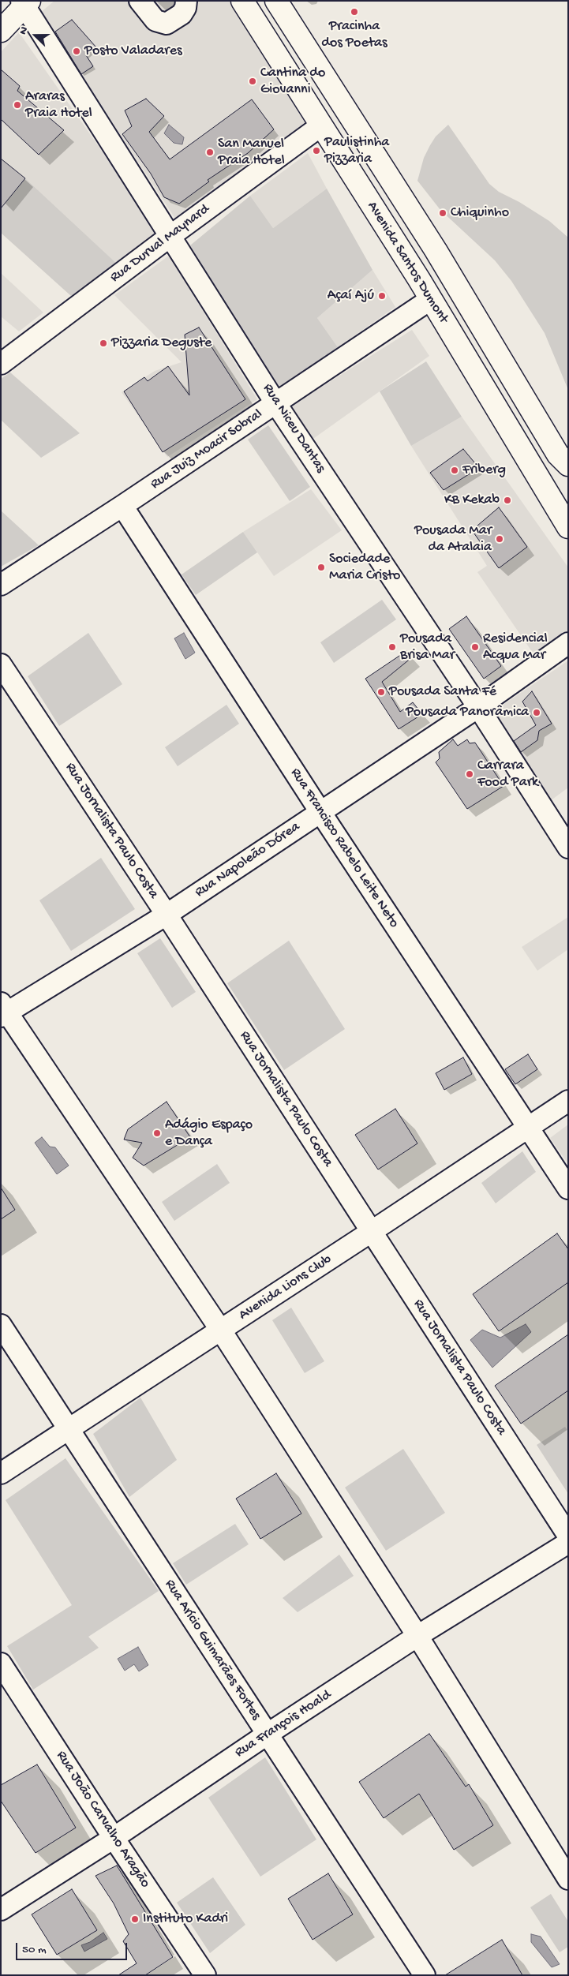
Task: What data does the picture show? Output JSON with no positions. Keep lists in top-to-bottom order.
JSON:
{
  "streets": {
    "main road": ["Avenida Santos Dumont"],
    "street": [
      "Rua Durval Maynard",
      "Rua Niceu Dantas",
      "Rua Juiz Moacir Sobral",
      "Rua Jornalista Paulo Costa",
      "Rua Francisco Rabelo Leite Neto",
      "Rua Napoleão Dórea",
      "Avenida Lions Club",
      "Rua Arício Guimarães Fortes",
      "Rua François Hoald",
      "Rua João Carvalho Aragão"
    ]
  },
  "crossings": [
    ["Rua Durval Maynard", "Avenida Santos Dumont"],
    ["Rua Durval Maynard", "Rua Niceu Dantas"],
    ["Avenida Santos Dumont", "Rua Juiz Moacir Sobral"],
    ["Rua Niceu Dantas", "Rua Juiz Moacir Sobral"],
    ["Rua Niceu Dantas", "Rua Napoleão Dórea"],
    ["Rua Juiz Moacir Sobral", "Rua Francisco Rabelo Leite Neto"],
    ["Rua Jornalista Paulo Costa", "Rua Napoleão Dórea"],
    ["Rua Jornalista Paulo Costa", "Avenida Lions Club"],
    ["Rua Francisco Rabelo Leite Neto", "Rua Napoleão Dórea"],
    ["Rua Francisco Rabelo Leite Neto", "Avenida Lions Club"],
    ["Avenida Lions Club", "Rua Arício Guimarães Fortes"],
    ["Rua Arício Guimarães Fortes", "Rua François Hoald"],
    ["Rua François Hoald", "Rua João Carvalho Aragão"]
  ],
  "places": [
    "Pracinha dos Poetas",
    "Posto Valadares",
    "Cantina do Giovanni",
    "Araras Praia Hotel",
    "Paulistinha Pizzaria",
    "San Manuel Praia Hotel",
    "Chiquinho",
    "Açaí Ajú",
    "Pizzaria Deguste",
    "Friberg",
    "KB Kekab",
    "Pousada Mar da Atalaia",
    "Sociedade Maria Cristo",
    "Pousada Brisa Mar",
    "Residencial Acqua Mar",
    "Pousada Santa Fé",
    "Pousada Panorâmica",
    "Carrara Food Park",
    "Adágio Espaço e Dança",
    "Instituto Kadri"
  ],
  "scale_bar": "50 m",
  "north": "left"
}
